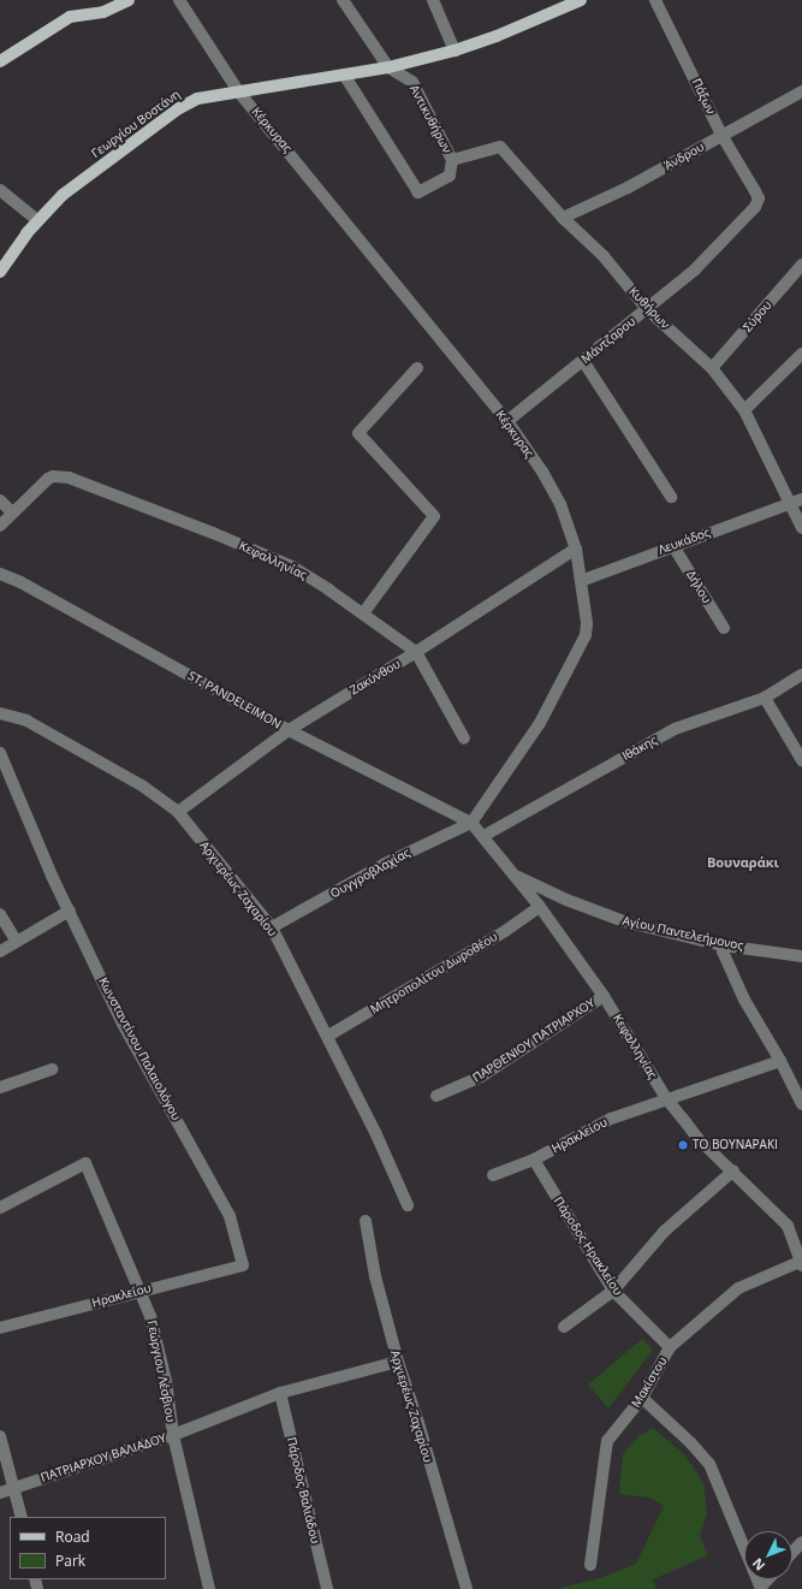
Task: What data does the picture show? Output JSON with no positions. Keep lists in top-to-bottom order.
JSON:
{
  "streets": {
    "main road": ["Γεωργίου Βοστάνη"],
    "street": [
      "Πάξων",
      "Αντικυθήρων",
      "Κέρκυρας",
      "Άνδρου",
      "Κυθήρων",
      "Σύρου",
      "Μάντζαρου",
      "Λευκάδος",
      "Κεφαλληνίας",
      "Δήλου",
      "Ζακύνθου",
      "ST. PANDELEIMON",
      "Ιθάκης",
      "Ουγγροβλαχίας",
      "Αρχιερέως Ζαχαρίου",
      "Αγίου Παντελεήμονος",
      "Μητροπολίτου Δωροθέου",
      "ΠΑΡΘΕΝΙΟΥ ΠΑΤΡΙΑΡΧΟΥ",
      "Κωνσταντίνου Παλαιολόγου",
      "Ηρακλείου",
      "Πάροδος Ηρακλείου",
      "Γεώργιου Λέσβιου",
      "Μακίστου",
      "ΠΑΤΡΙΑΡΧΟΥ ΒΑΛΙΑΔΟΥ",
      "Πάροδος Βαλιάδου"
    ]
  },
  "crossings": [
    ["Πάξων", "Άνδρου"],
    ["Πάξων", "Μάντζαρου"],
    ["Αντικυθήρων", "Γεωργίου Βοστάνη"],
    ["Αντικυθήρων", "Κυθήρων"],
    ["Γεωργίου Βοστάνη", "Κέρκυρας"],
    ["Κέρκυρας", "Μάντζαρου"],
    ["Κέρκυρας", "Λευκάδος"],
    ["Κέρκυρας", "Κεφαλληνίας"],
    ["Κέρκυρας", "Ζακύνθου"],
    ["Κέρκυρας", "ST. PANDELEIMON"],
    ["Κέρκυρας", "Ουγγροβλαχίας"],
    ["Άνδρου", "Κυθήρων"],
    ["Κυθήρων", "Σύρου"],
    ["Κυθήρων", "Μάντζαρου"],
    ["Κυθήρων", "Λευκάδος"],
    ["Λευκάδος", "Δήλου"],
    ["Κεφαλληνίας", "Ζακύνθου"],
    ["Κεφαλληνίας", "ST. PANDELEIMON"],
    ["Κεφαλληνίας", "Ιθάκης"],
    ["Κεφαλληνίας", "Ουγγροβλαχίας"],
    ["Κεφαλληνίας", "Αγίου Παντελεήμονος"],
    ["Κεφαλληνίας", "Μητροπολίτου Δωροθέου"],
    ["Κεφαλληνίας", "ΠΑΡΘΕΝΙΟΥ ΠΑΤΡΙΑΡΧΟΥ"],
    ["Κεφαλληνίας", "Ηρακλείου"],
    ["Κεφαλληνίας", "Μακίστου"],
    ["Ζακύνθου", "ST. PANDELEIMON"],
    ["Ζακύνθου", "Αρχιερέως Ζαχαρίου"],
    ["ST. PANDELEIMON", "Ουγγροβλαχίας"],
    ["Ουγγροβλαχίας", "Αρχιερέως Ζαχαρίου"],
    ["Αρχιερέως Ζαχαρίου", "Μητροπολίτου Δωροθέου"],
    ["Αρχιερέως Ζαχαρίου", "ΠΑΤΡΙΑΡΧΟΥ ΒΑΛΙΑΔΟΥ"],
    ["Κωνσταντίνου Παλαιολόγου", "Ηρακλείου"],
    ["Ηρακλείου", "Πάροδος Ηρακλείου"],
    ["Ηρακλείου", "Γεώργιου Λέσβιου"],
    ["Πάροδος Ηρακλείου", "Μακίστου"],
    ["Γεώργιου Λέσβιου", "ΠΑΤΡΙΑΡΧΟΥ ΒΑΛΙΑΔΟΥ"],
    ["ΠΑΤΡΙΑΡΧΟΥ ΒΑΛΙΑΔΟΥ", "Πάροδος Βαλιάδου"]
  ],
  "districts": ["Βουναράκι"],
  "places": ["ΤΟ ΒΟΥΝΑΡΑΚΙ"],
  "legend": ["Road", "Park"],
  "north": "bottom left"
}
